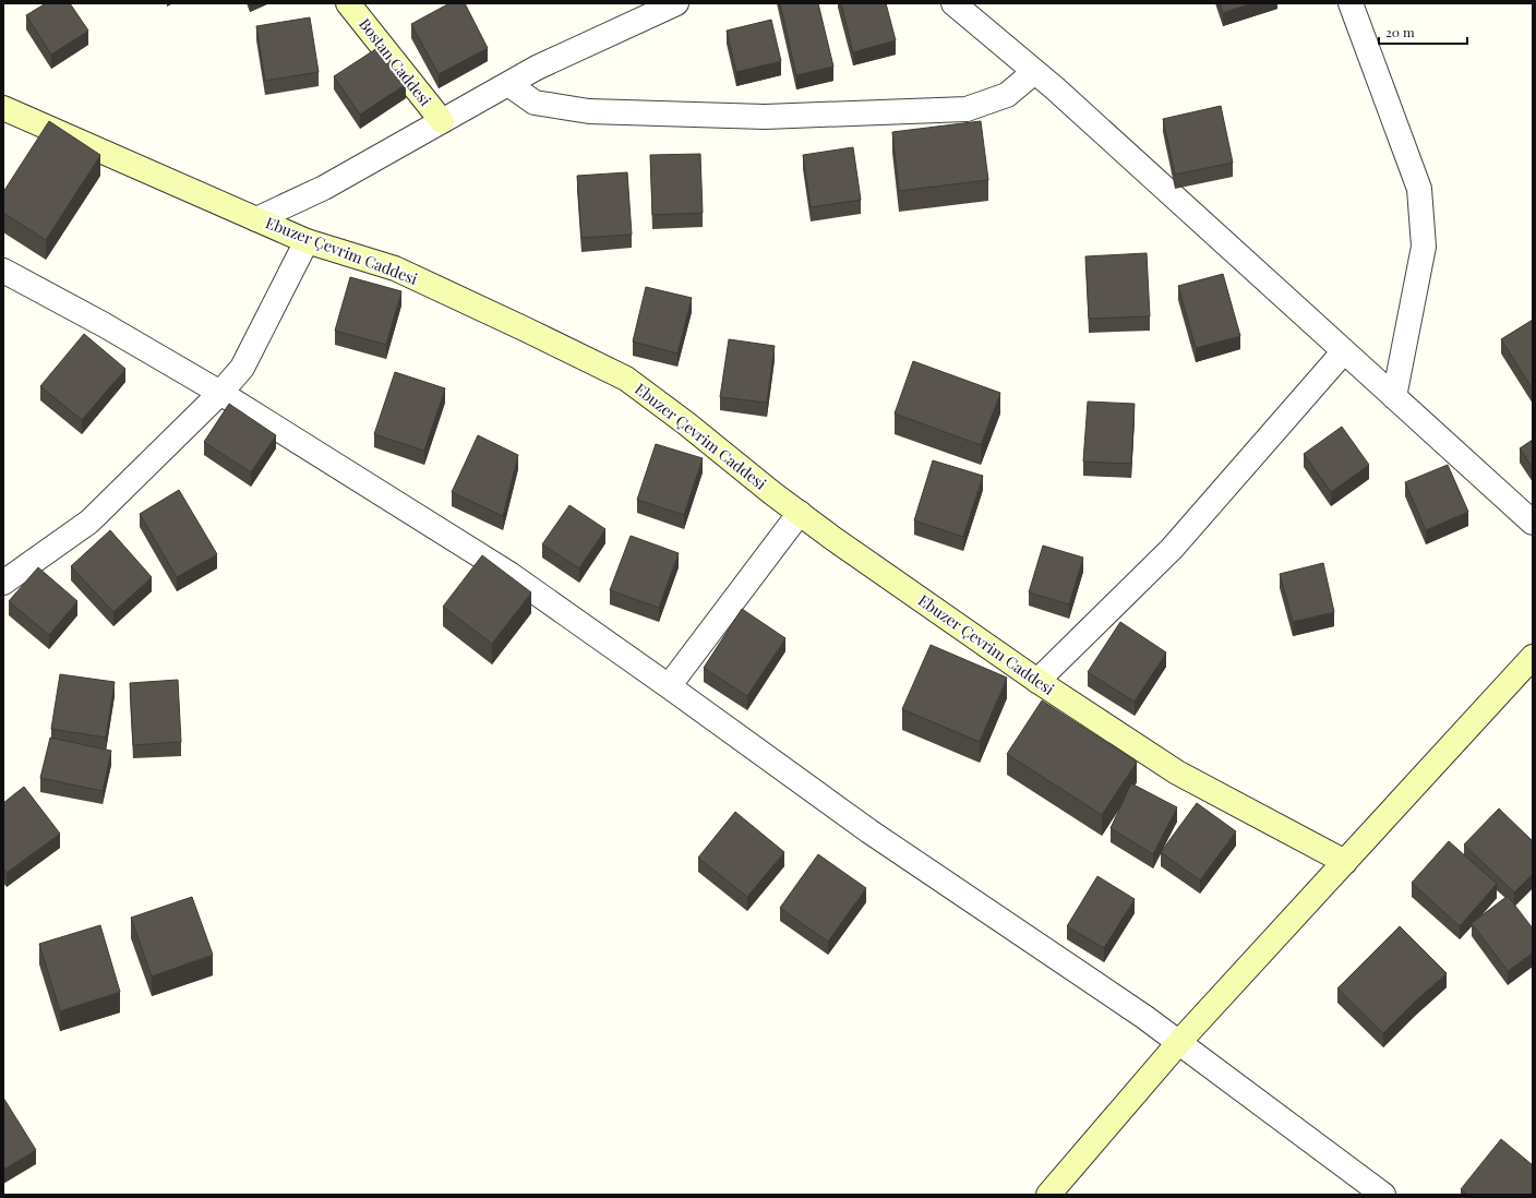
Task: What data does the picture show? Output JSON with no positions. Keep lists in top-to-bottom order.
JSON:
{
  "streets": {
    "street": ["Bostan Caddesi", "Ebuzer Çevrim Caddesi"]
  },
  "scale_bar": "20 m"
}
